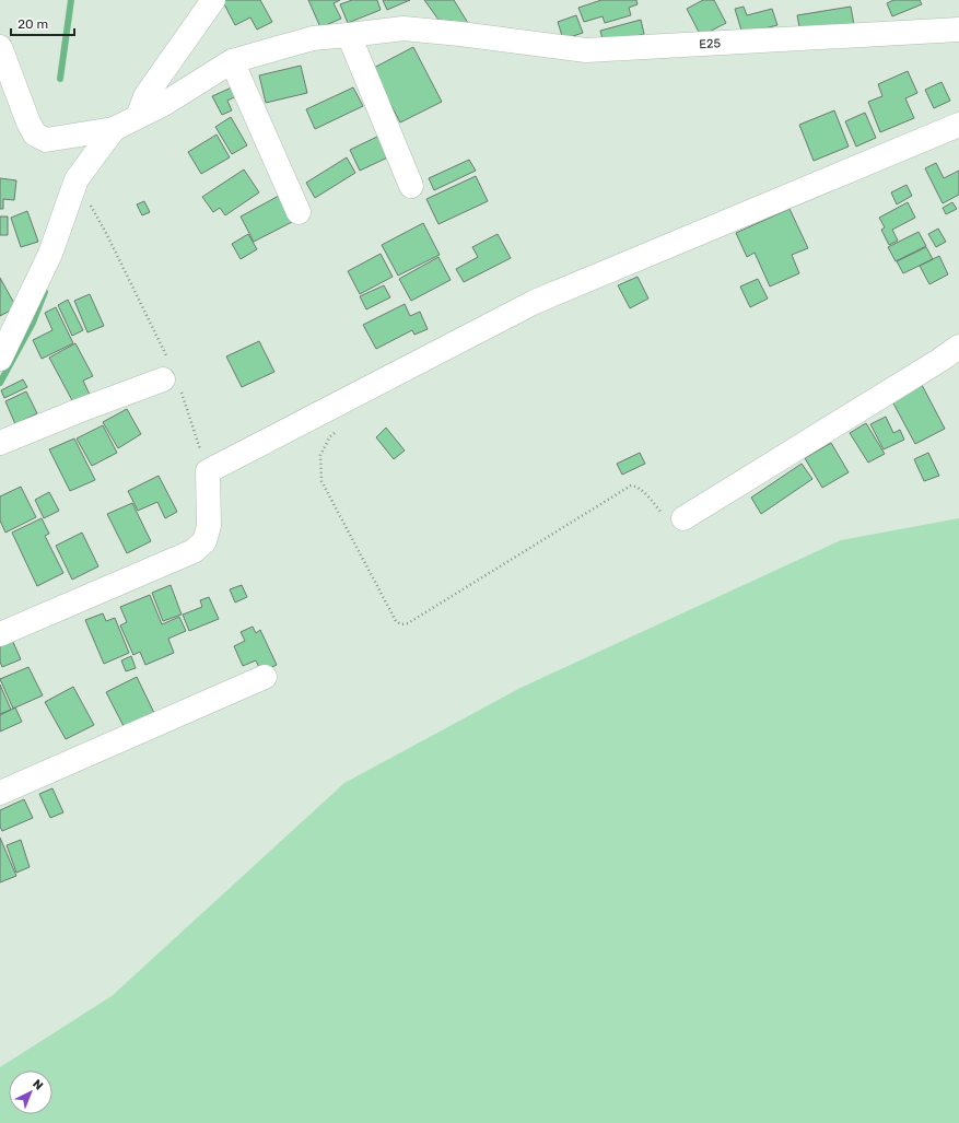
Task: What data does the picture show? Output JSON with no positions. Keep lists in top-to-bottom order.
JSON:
{
  "streets": {
    "street": ["E25"]
  },
  "scale_bar": "20 m",
  "north": "top right"
}
